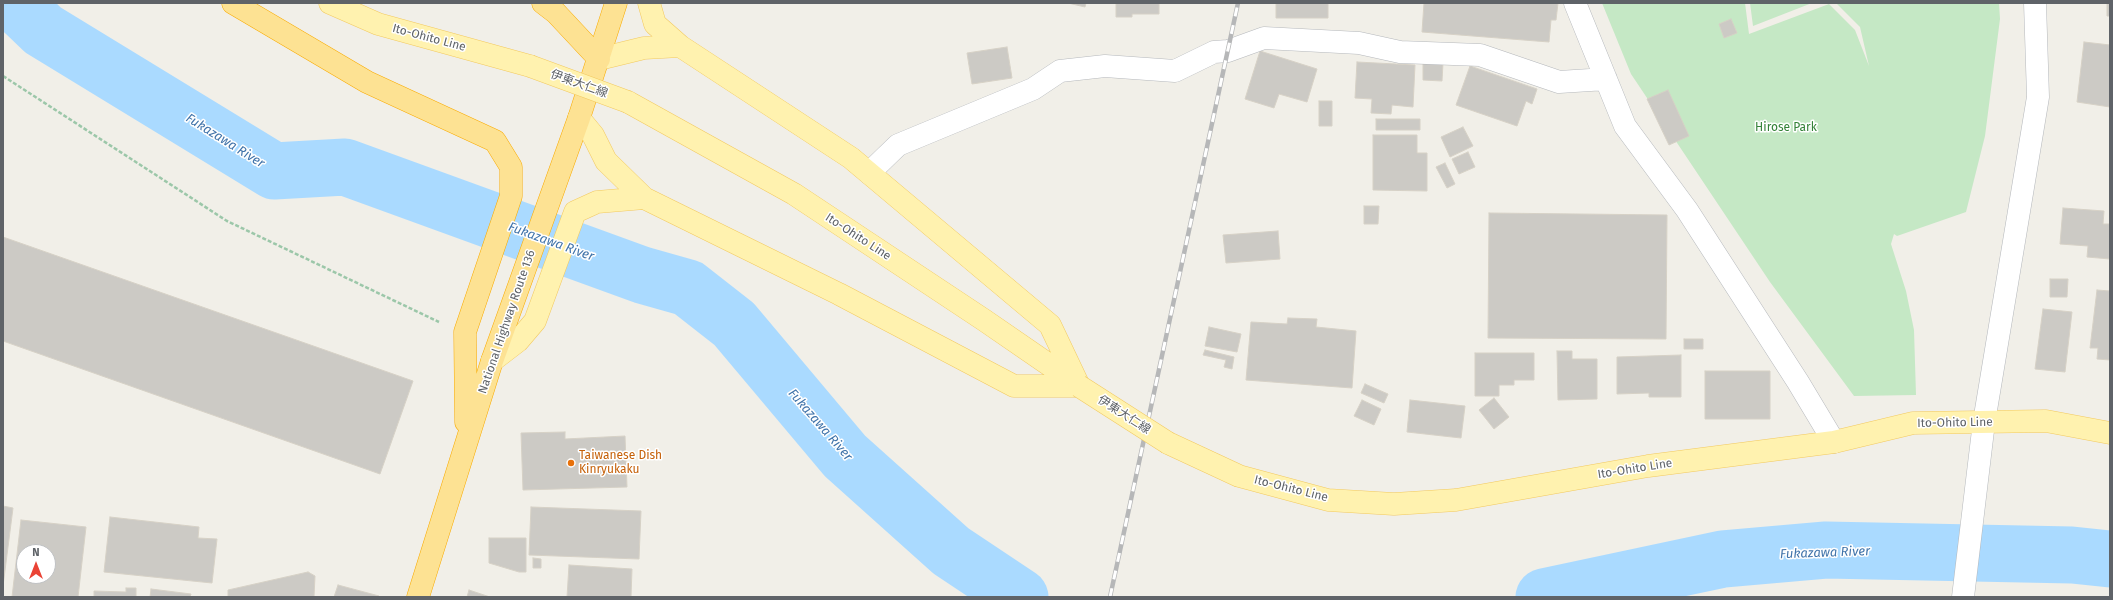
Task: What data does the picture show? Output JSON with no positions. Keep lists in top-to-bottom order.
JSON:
{
  "streets": {
    "highway": ["National Highway Route 136"],
    "main road": ["Ito-Ohito Line", "伊東大仁線"]
  },
  "crossings": [
    ["Ito-Ohito Line", "伊東大仁線"]
  ],
  "water": ["Fukazawa River"],
  "parks": ["Hirose Park"],
  "places": ["Taiwanese Dish Kinryukaku"],
  "north": "top"
}
